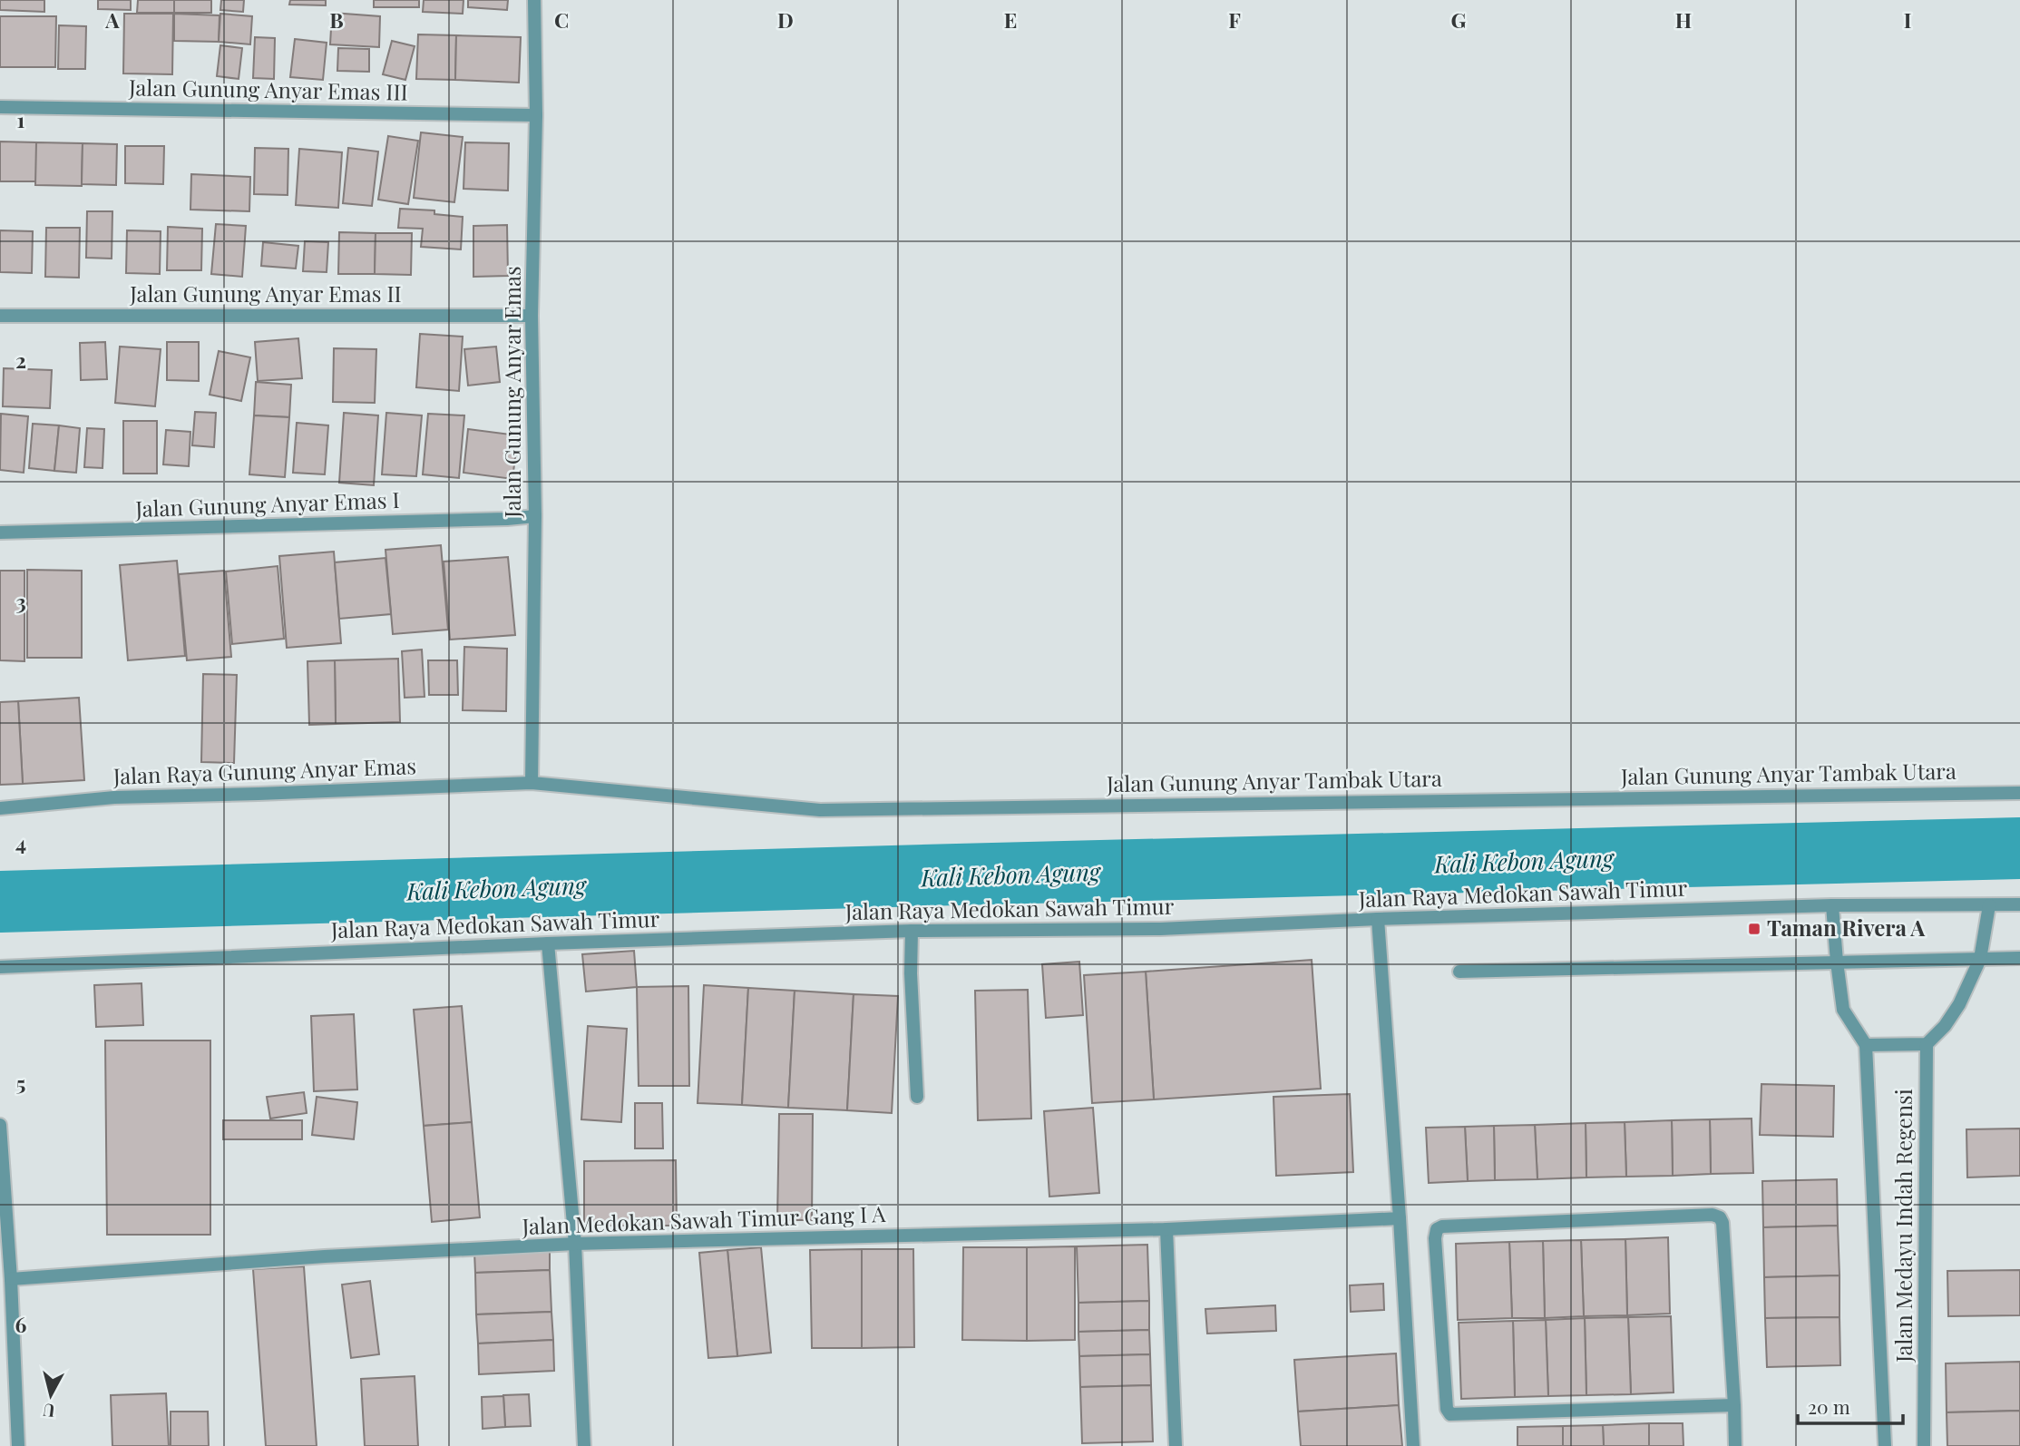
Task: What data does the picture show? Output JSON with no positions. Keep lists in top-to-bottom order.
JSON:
{
  "streets": {
    "street": [
      "Jalan Gunung Anyar Emas III",
      "Jalan Gunung Anyar Emas II",
      "Jalan Gunung Anyar Emas",
      "Jalan Gunung Anyar Emas I",
      "Jalan Raya Gunung Anyar Emas",
      "Jalan Gunung Anyar Tambak Utara",
      "Jalan Raya Medokan Sawah Timur",
      "Jalan Medokan Sawah Timur Gang I A",
      "Jalan Medayu Indah Regensi"
    ]
  },
  "crossings": [
    ["Jalan Gunung Anyar Emas III", "Jalan Gunung Anyar Emas"],
    ["Jalan Gunung Anyar Emas II", "Jalan Gunung Anyar Emas"],
    ["Jalan Gunung Anyar Emas", "Jalan Gunung Anyar Emas I"],
    ["Jalan Gunung Anyar Emas", "Jalan Raya Gunung Anyar Emas"],
    ["Jalan Gunung Anyar Emas", "Jalan Gunung Anyar Tambak Utara"],
    ["Jalan Raya Gunung Anyar Emas", "Jalan Gunung Anyar Tambak Utara"],
    ["Jalan Raya Medokan Sawah Timur", "Jalan Medayu Indah Regensi"]
  ],
  "water": ["Kali Kebon Agung"],
  "places": {
    "transit": ["Taman Rivera A"]
  },
  "scale_bar": "20 m",
  "north": "bottom",
  "grid": {
    "columns": [
      "A",
      "B",
      "C",
      "D",
      "E",
      "F",
      "G",
      "H",
      "I"
    ],
    "rows": [
      "1",
      "2",
      "3",
      "4",
      "5",
      "6"
    ]
  }
}
